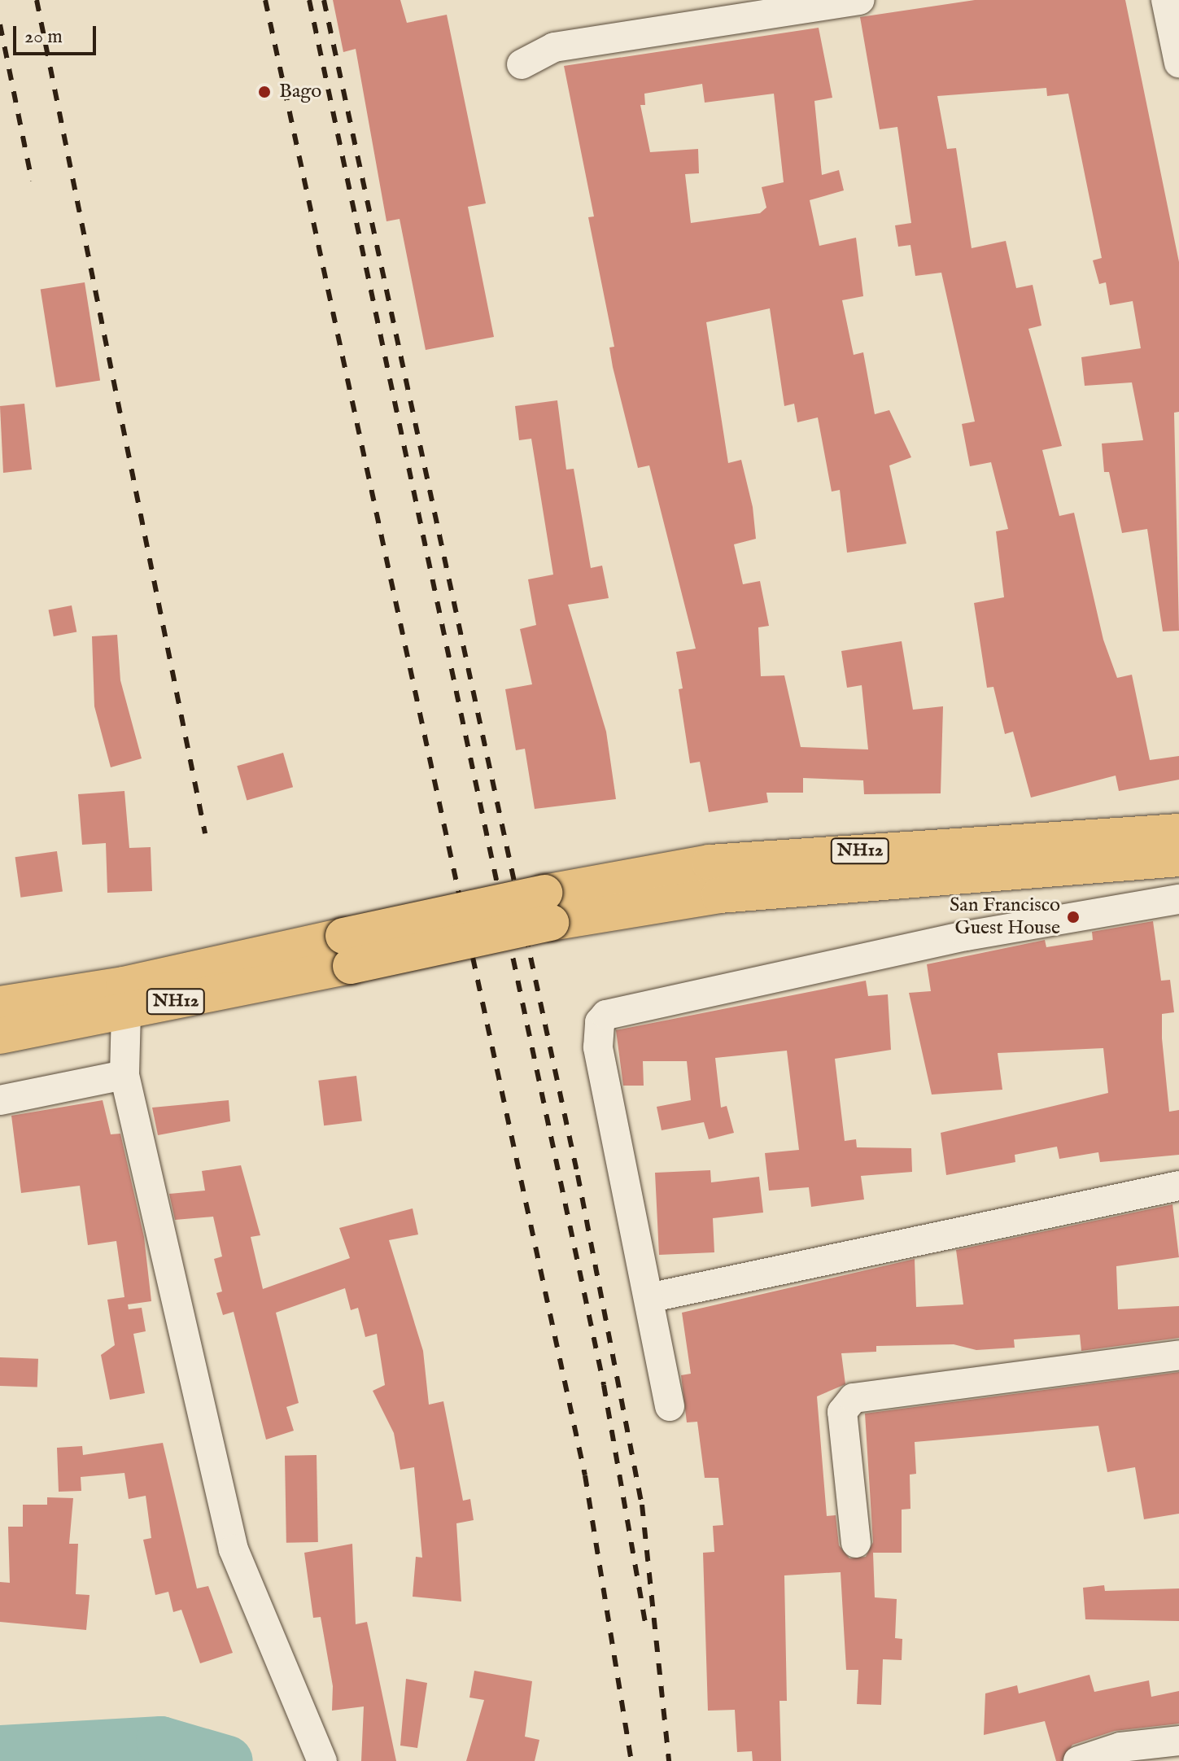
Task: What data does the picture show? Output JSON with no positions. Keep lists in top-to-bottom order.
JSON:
{
  "streets": {
    "highway": ["NH12"]
  },
  "places": ["Bago", "San Francisco Guest House"],
  "scale_bar": "20 m"
}
